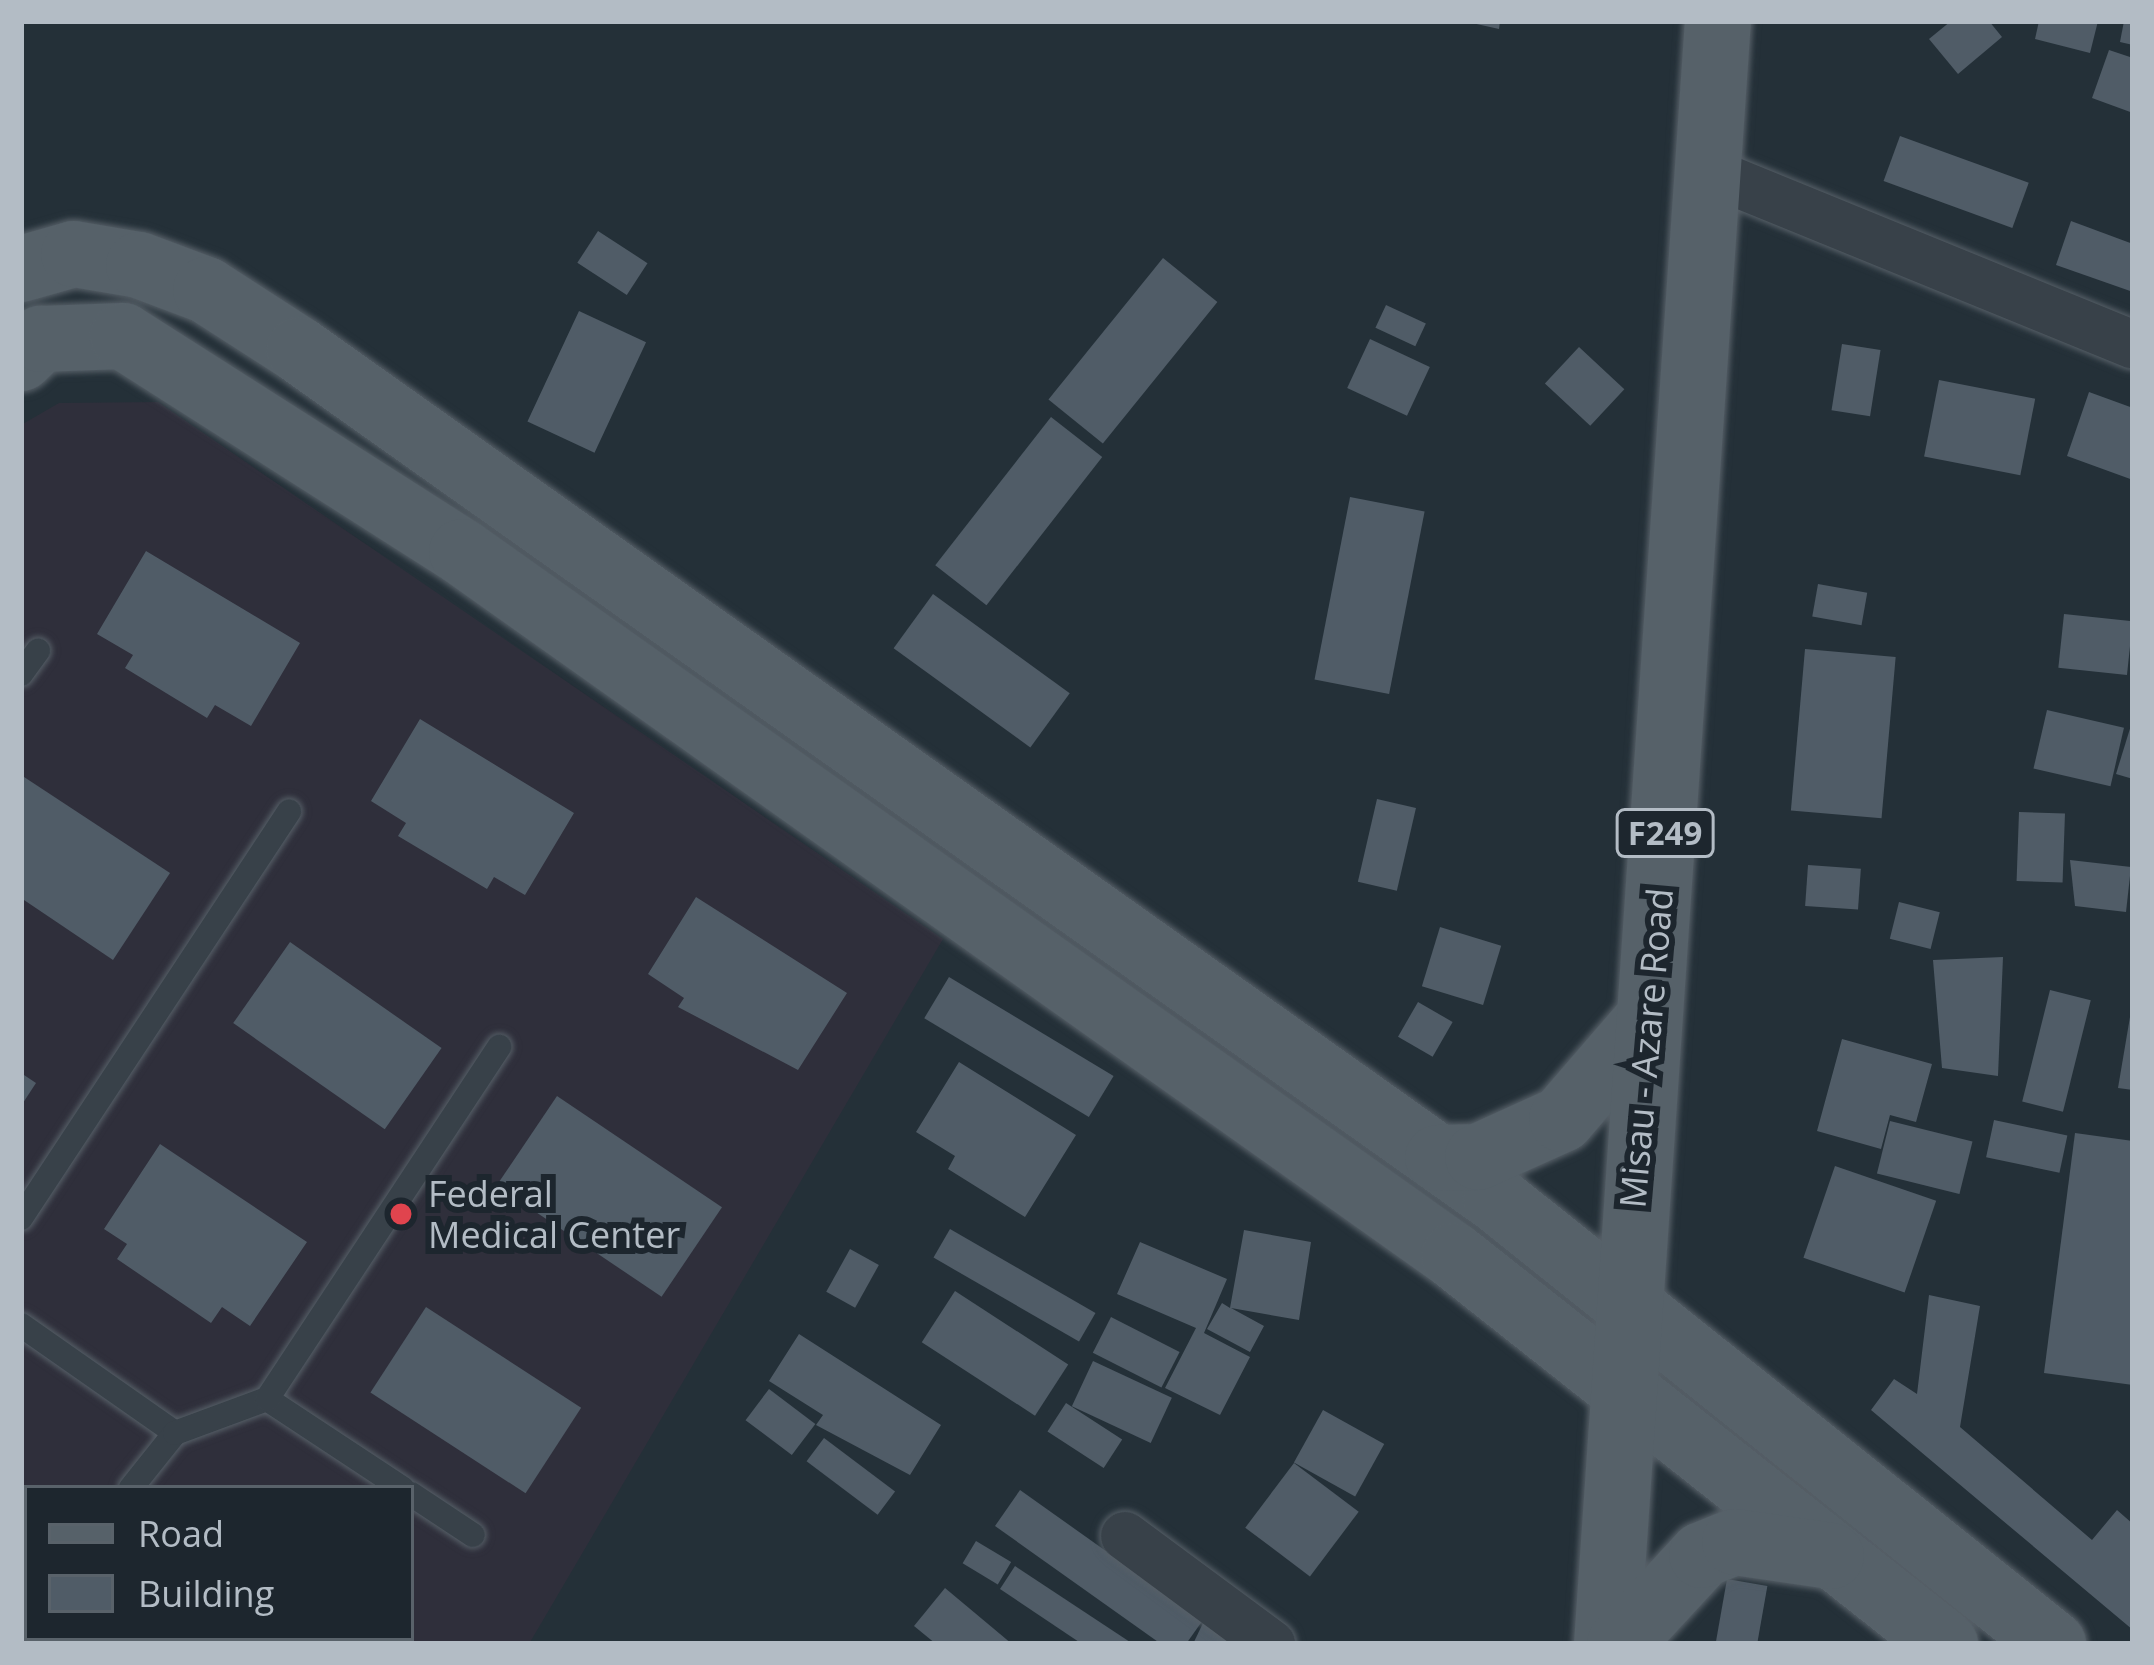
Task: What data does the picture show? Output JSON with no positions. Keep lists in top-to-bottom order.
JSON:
{
  "streets": {
    "main road": ["F249", "Misau - Azare Road"]
  },
  "places": ["Federal Medical Center"],
  "legend": ["Road", "Building"]
}
